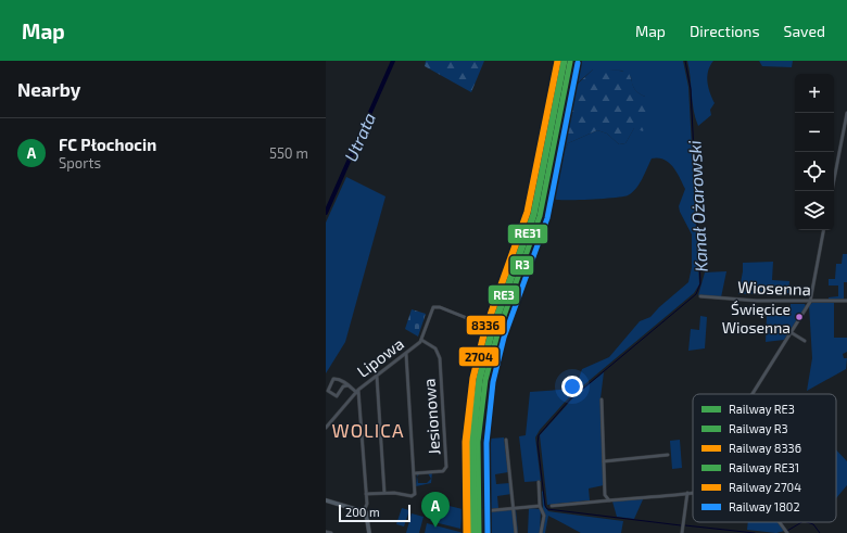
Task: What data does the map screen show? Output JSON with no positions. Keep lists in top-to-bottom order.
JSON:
{
  "streets": {
    "main road": ["Lipowa"],
    "street": ["Wiosenna", "Jesionowa"]
  },
  "crossings": [
    ["Lipowa", "Jesionowa"]
  ],
  "districts": ["WOLICA"],
  "water": ["Utrata", "Kanał Ożarowski"],
  "places": ["Święcice Wiosenna"],
  "lines": [
    "rail line RE3",
    "rail line 8336",
    "rail line RE31",
    "rail line 2704",
    "rail line R3",
    "rail line 1802"
  ],
  "legend": [
    "Railway RE3",
    "Railway R3",
    "Railway 8336",
    "Railway RE31",
    "Railway 2704",
    "Railway 1802"
  ],
  "scale_bar": "200 m",
  "page": {
    "header": "Map",
    "nav": ["Map", "Directions", "Saved"],
    "heading": "Nearby",
    "map_buttons": ["+", "−"],
    "list": [
      {
        "mark": "A",
        "name": "FC Płochocin",
        "note": "Sports",
        "value": "550 m"
      }
    ],
    "pins": "A",
    "scale": "200 m"
  }
}
